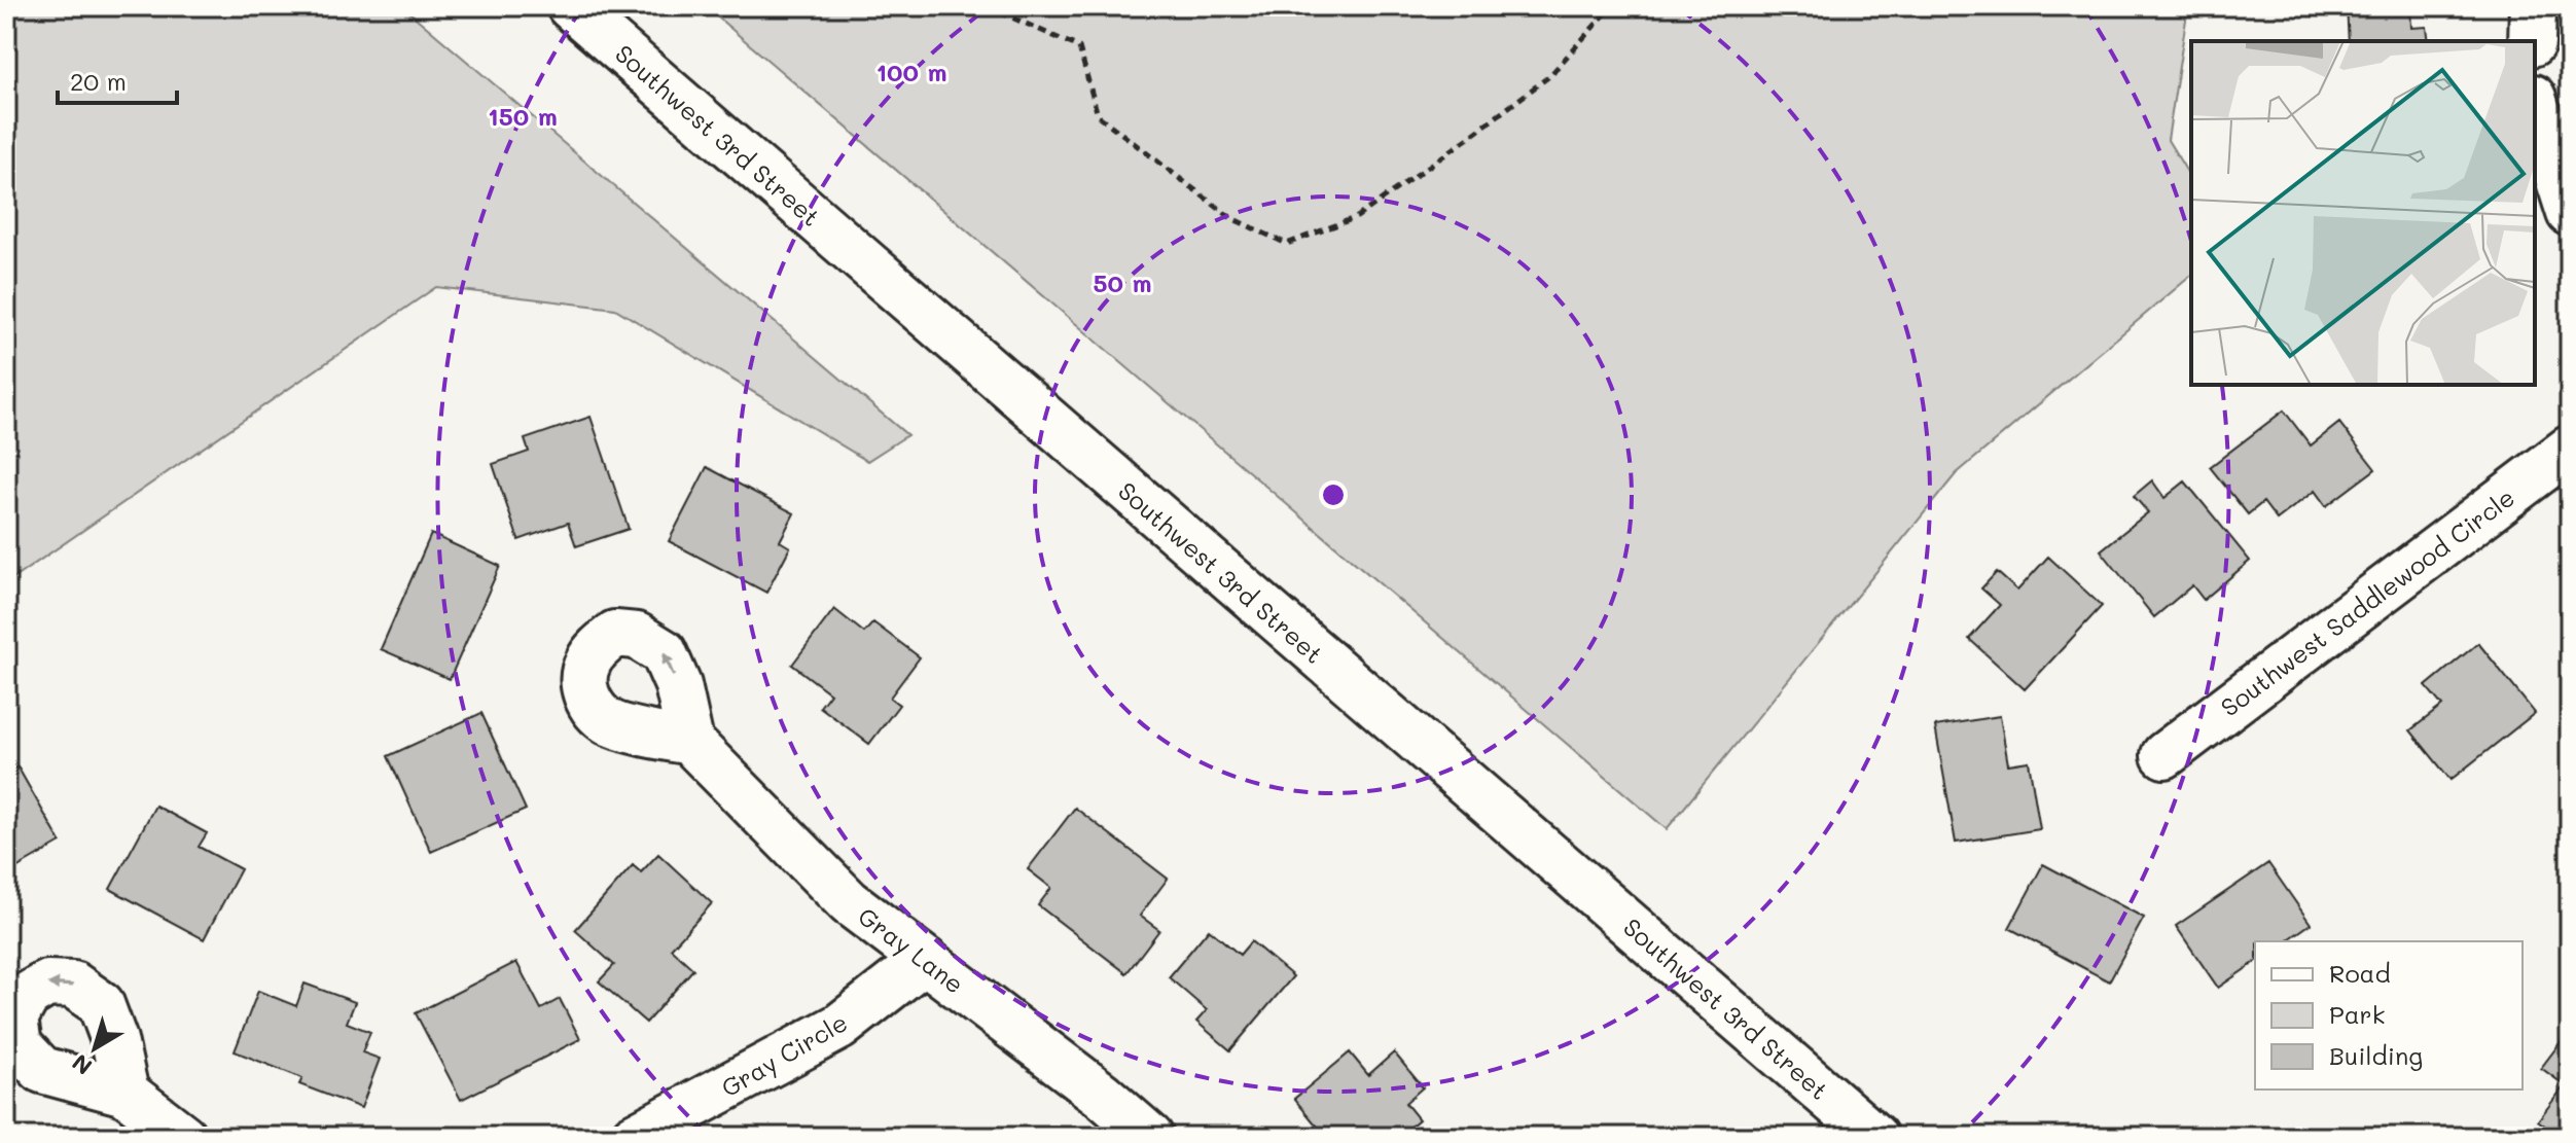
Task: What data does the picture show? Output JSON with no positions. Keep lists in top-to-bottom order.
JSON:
{
  "streets": {
    "main road": [
      "Southwest 3rd Street",
      "Southwest Saddlewood Circle",
      "Gray Lane",
      "Gray Circle"
    ]
  },
  "crossings": [
    ["Gray Lane", "Gray Circle"]
  ],
  "legend": ["Road", "Park", "Building"],
  "scale_bar": "20 m",
  "north": "bottom left",
  "rings": ["100 m", "150 m", "50 m"]
}
